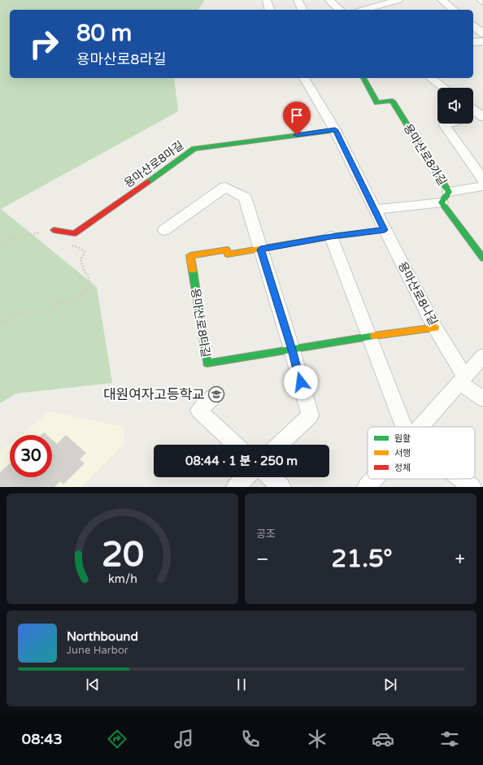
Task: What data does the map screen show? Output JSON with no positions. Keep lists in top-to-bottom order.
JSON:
{
  "streets": {
    "street": [
      "용마산로8가길",
      "용마산로8마길",
      "용마산로8나길",
      "용마산로8다길"
    ]
  },
  "crossings": [
    ["용마산로8마길", "용마산로8나길"],
    ["용마산로8나길", "용마산로8다길"]
  ],
  "places": {
    "school or university": ["대원여자고등학교"]
  },
  "legend": ["원활", "서행", "정체"],
  "page": {
    "turn": ["80 m", "용마산로8라길"],
    "limit": "30",
    "trip": "08:44 · 1 분 · 250 m",
    "tile": "공조",
    "heat": ["−", "21.5°", "+"],
    "song": ["Northbound", "June Harbor"],
    "tabs": "08:43",
    "gauge": ["20", "km/h"]
  }
}
